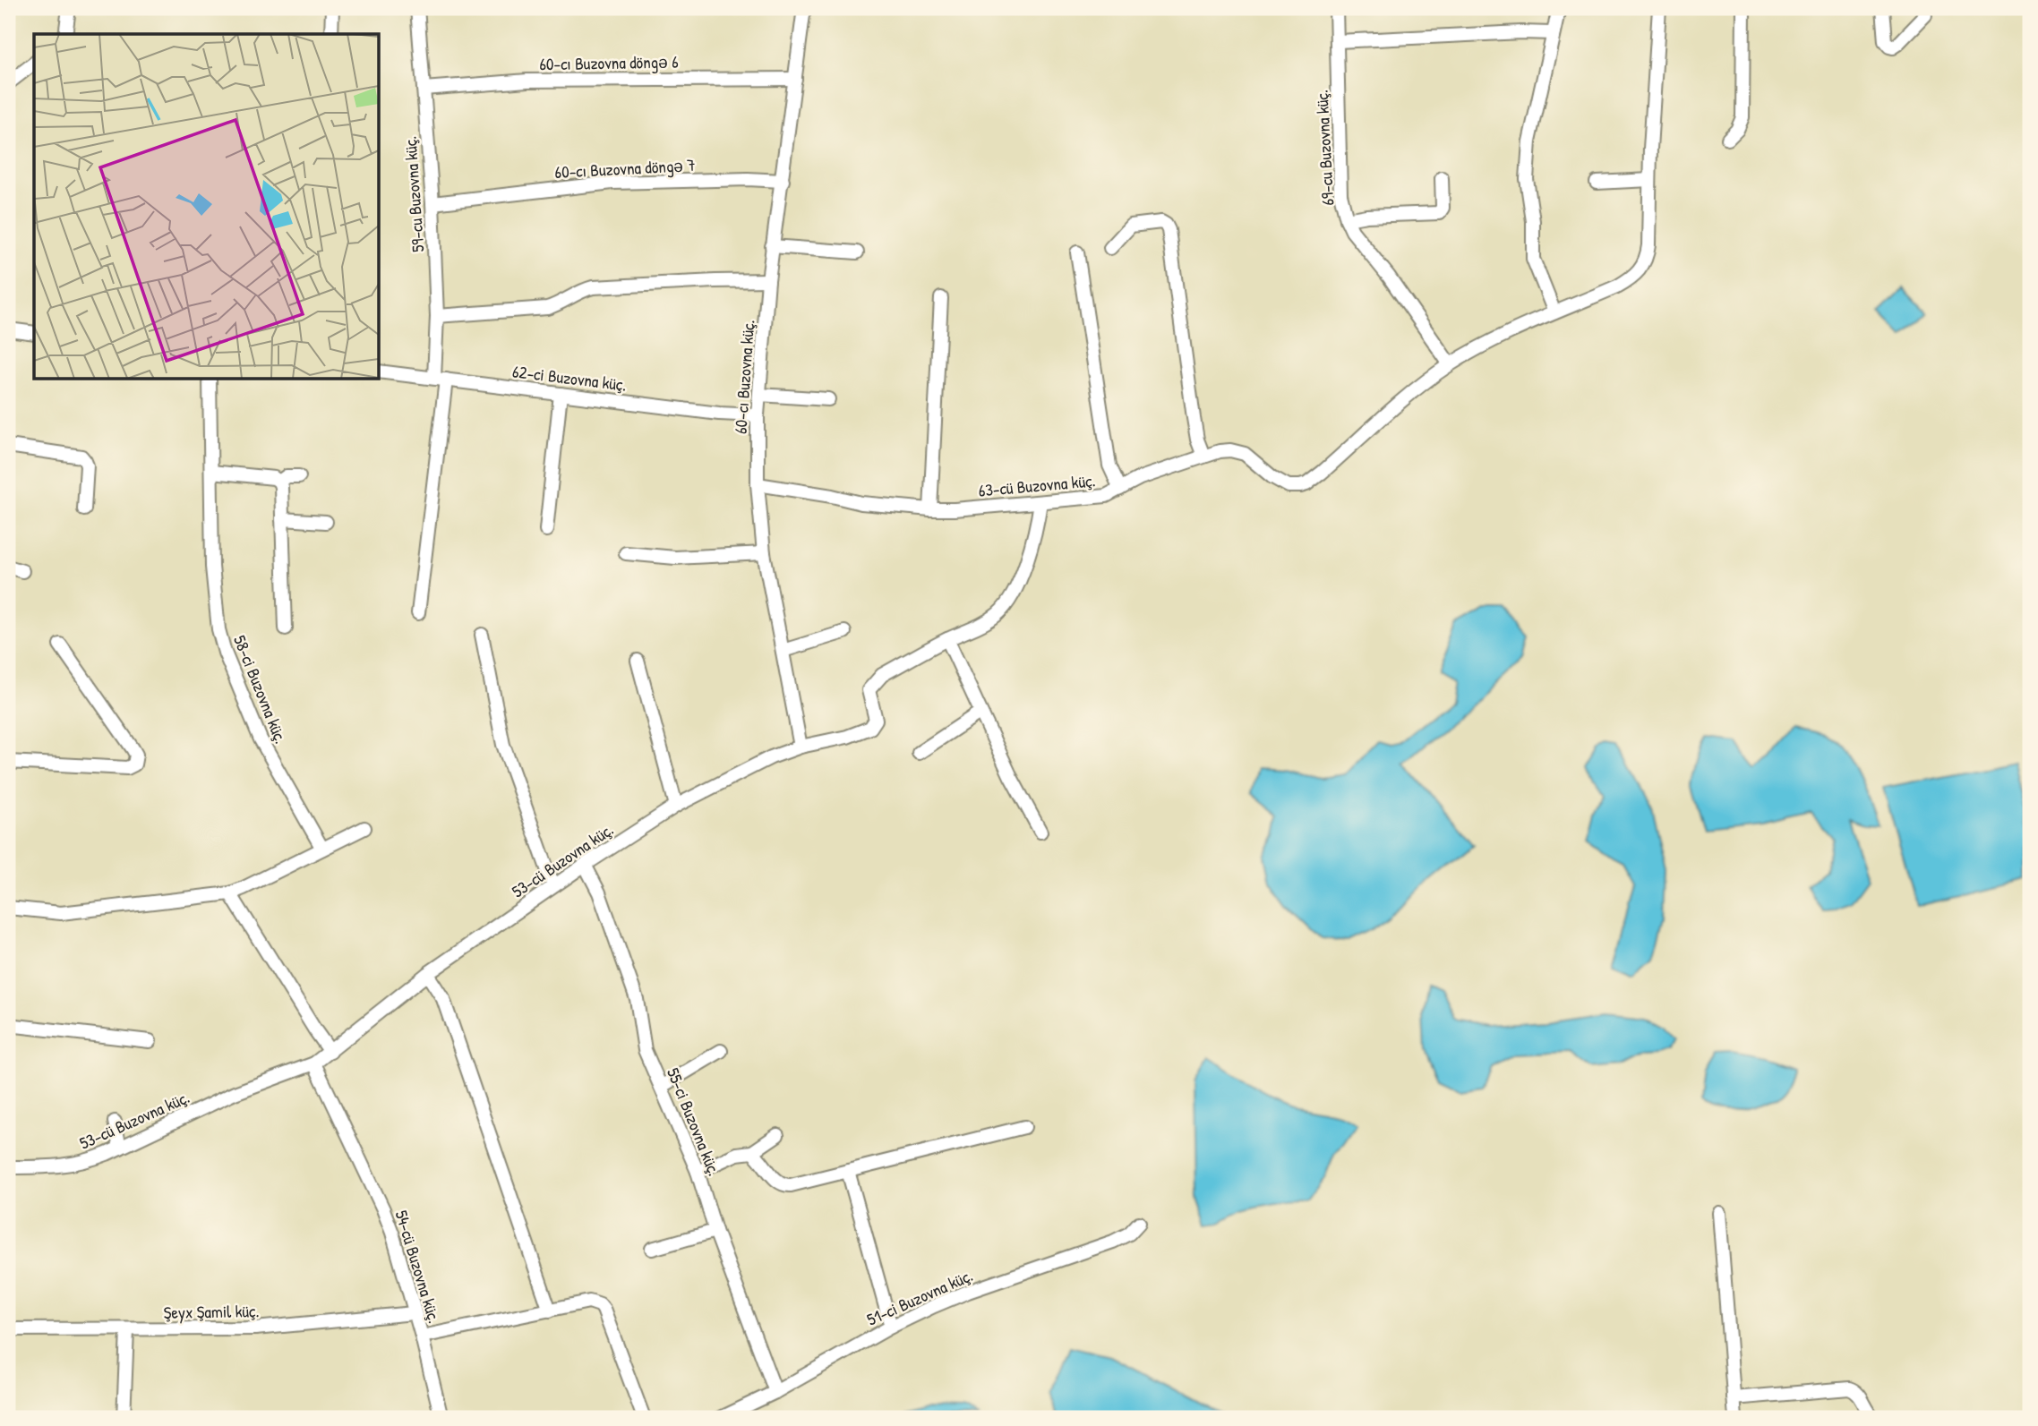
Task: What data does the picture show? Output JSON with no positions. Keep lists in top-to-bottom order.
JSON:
{
  "streets": {
    "street": [
      "60-cı Buzovna döngə 6",
      "69-cu Buzovna küç.",
      "60-cı Buzovna döngə 7",
      "59-cu Buzovna küç.",
      "60-cı Buzovna küç.",
      "62-ci Buzovna küç.",
      "63-cü Buzovna küç.",
      "58-ci Buzovna küç.",
      "53-cü Buzovna küç.",
      "55-ci Buzovna küç.",
      "54-cü Buzovna küç.",
      "51-ci Buzovna küç.",
      "Şeyx Şamil küç."
    ]
  },
  "crossings": [
    ["60-cı Buzovna döngə 6", "59-cu Buzovna küç."],
    ["60-cı Buzovna döngə 6", "60-cı Buzovna küç."],
    ["69-cu Buzovna küç.", "63-cü Buzovna küç."],
    ["60-cı Buzovna döngə 7", "59-cu Buzovna küç."],
    ["60-cı Buzovna döngə 7", "60-cı Buzovna küç."],
    ["59-cu Buzovna küç.", "62-ci Buzovna küç."],
    ["60-cı Buzovna küç.", "62-ci Buzovna küç."],
    ["60-cı Buzovna küç.", "63-cü Buzovna küç."],
    ["60-cı Buzovna küç.", "53-cü Buzovna küç."],
    ["63-cü Buzovna küç.", "53-cü Buzovna küç."],
    ["53-cü Buzovna küç.", "55-ci Buzovna küç."],
    ["53-cü Buzovna küç.", "54-cü Buzovna küç."],
    ["55-ci Buzovna küç.", "51-ci Buzovna küç."],
    ["54-cü Buzovna küç.", "Şeyx Şamil küç."]
  ]
}
